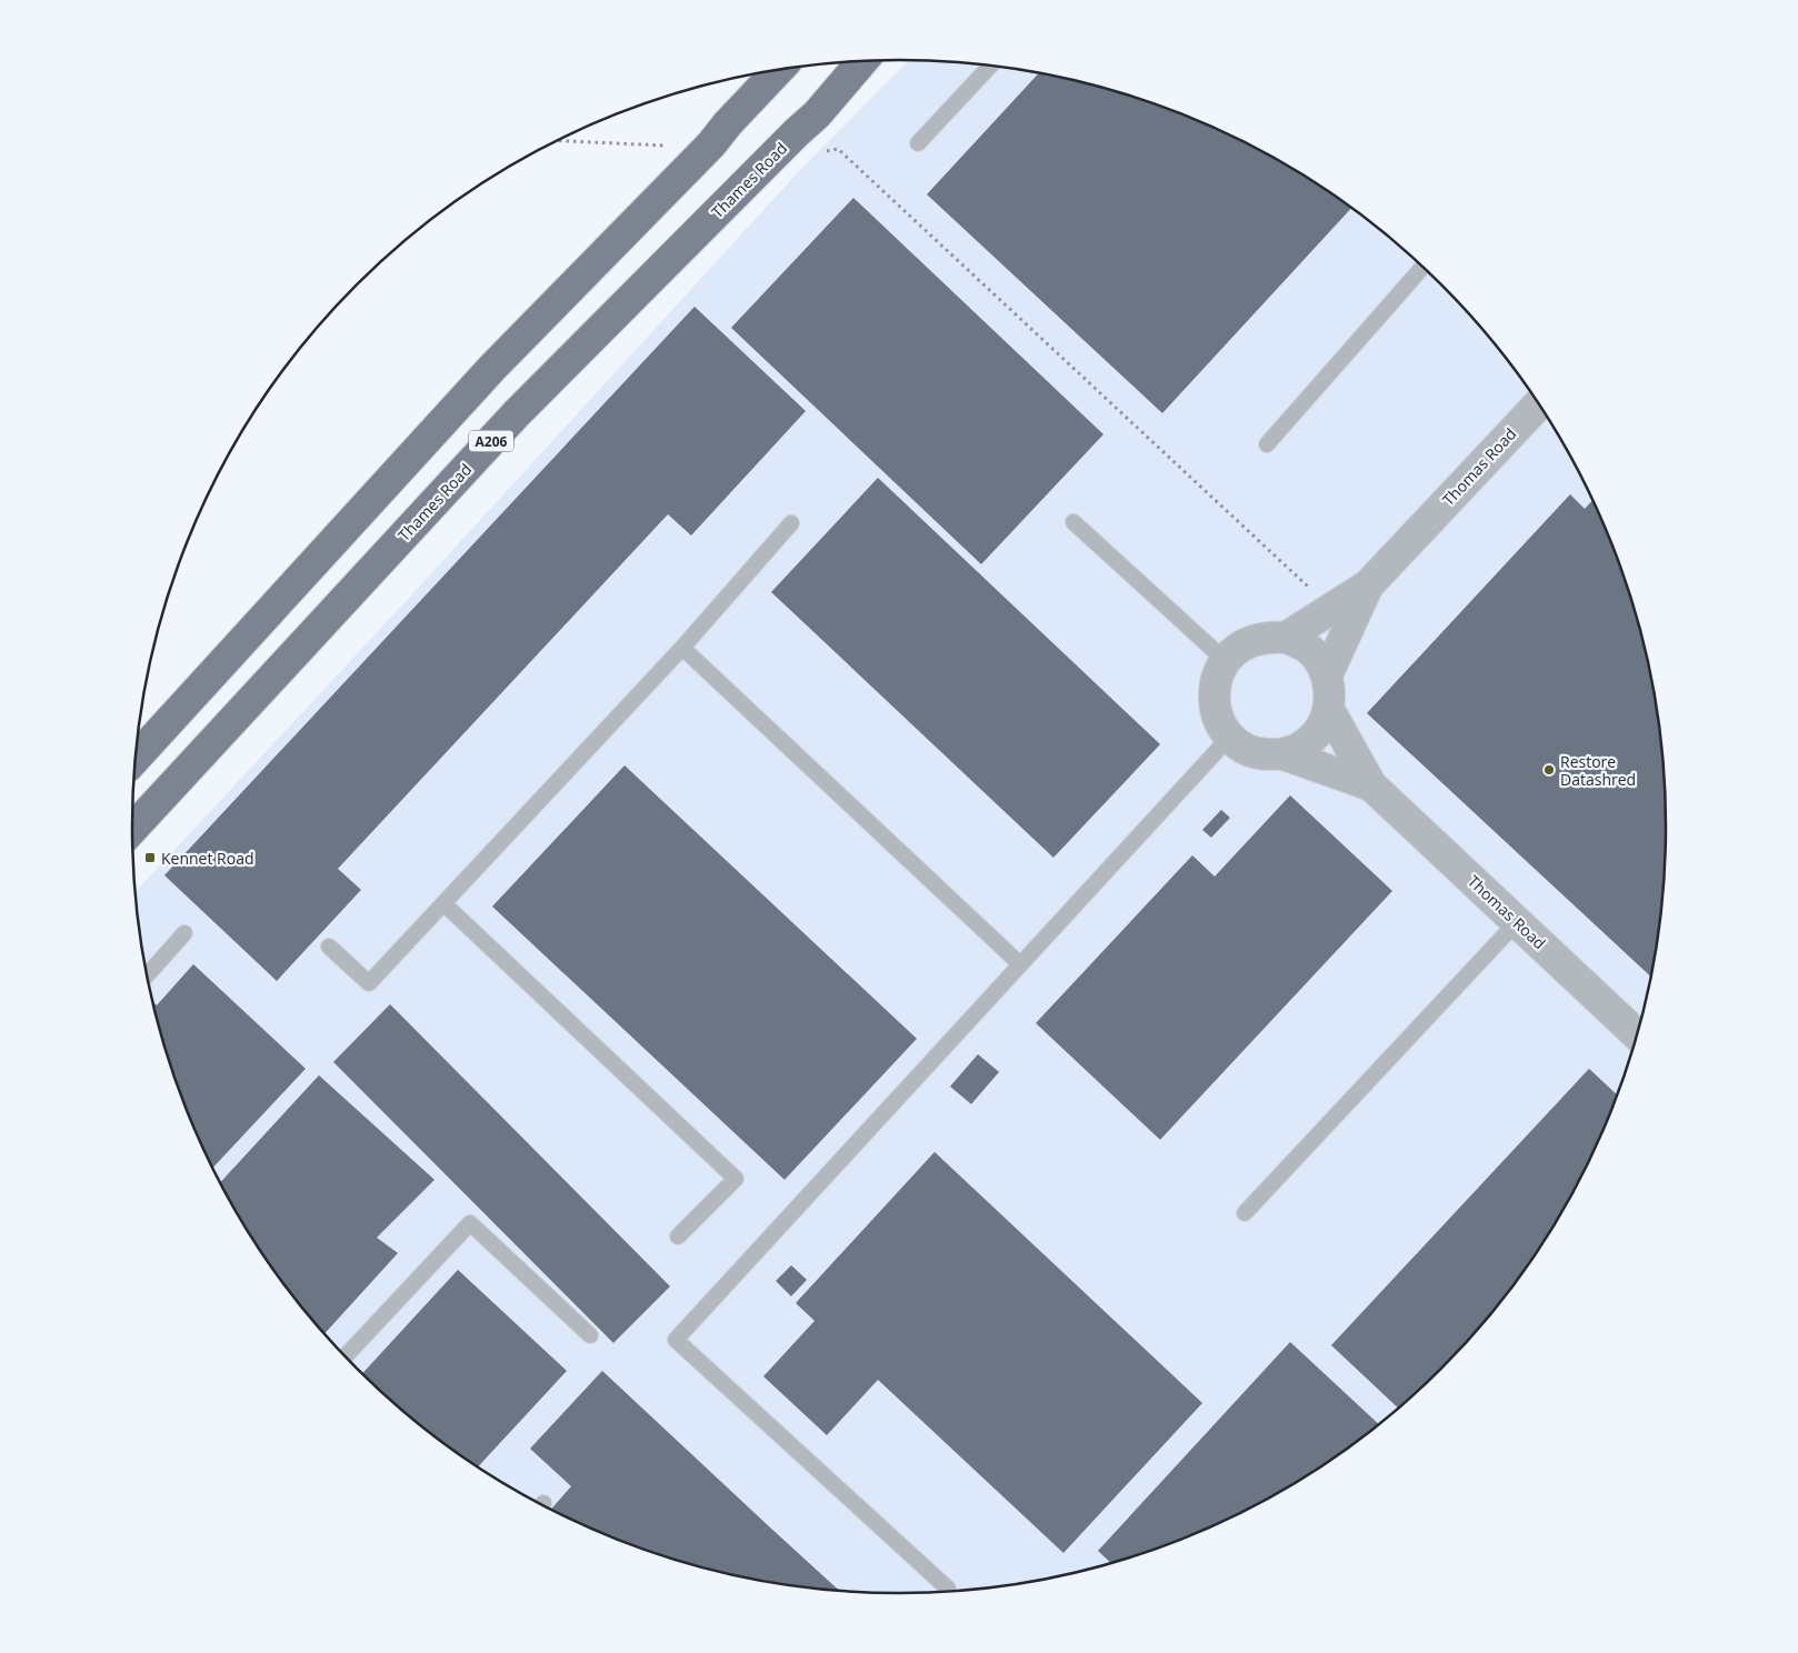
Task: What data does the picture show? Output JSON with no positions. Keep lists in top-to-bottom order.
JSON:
{
  "streets": {
    "main road": ["Thames Road", "A206"],
    "street": ["Thomas Road"]
  },
  "places": {
    "other": ["Restore Datashred"],
    "transit": ["Kennet Road"]
  }
}
